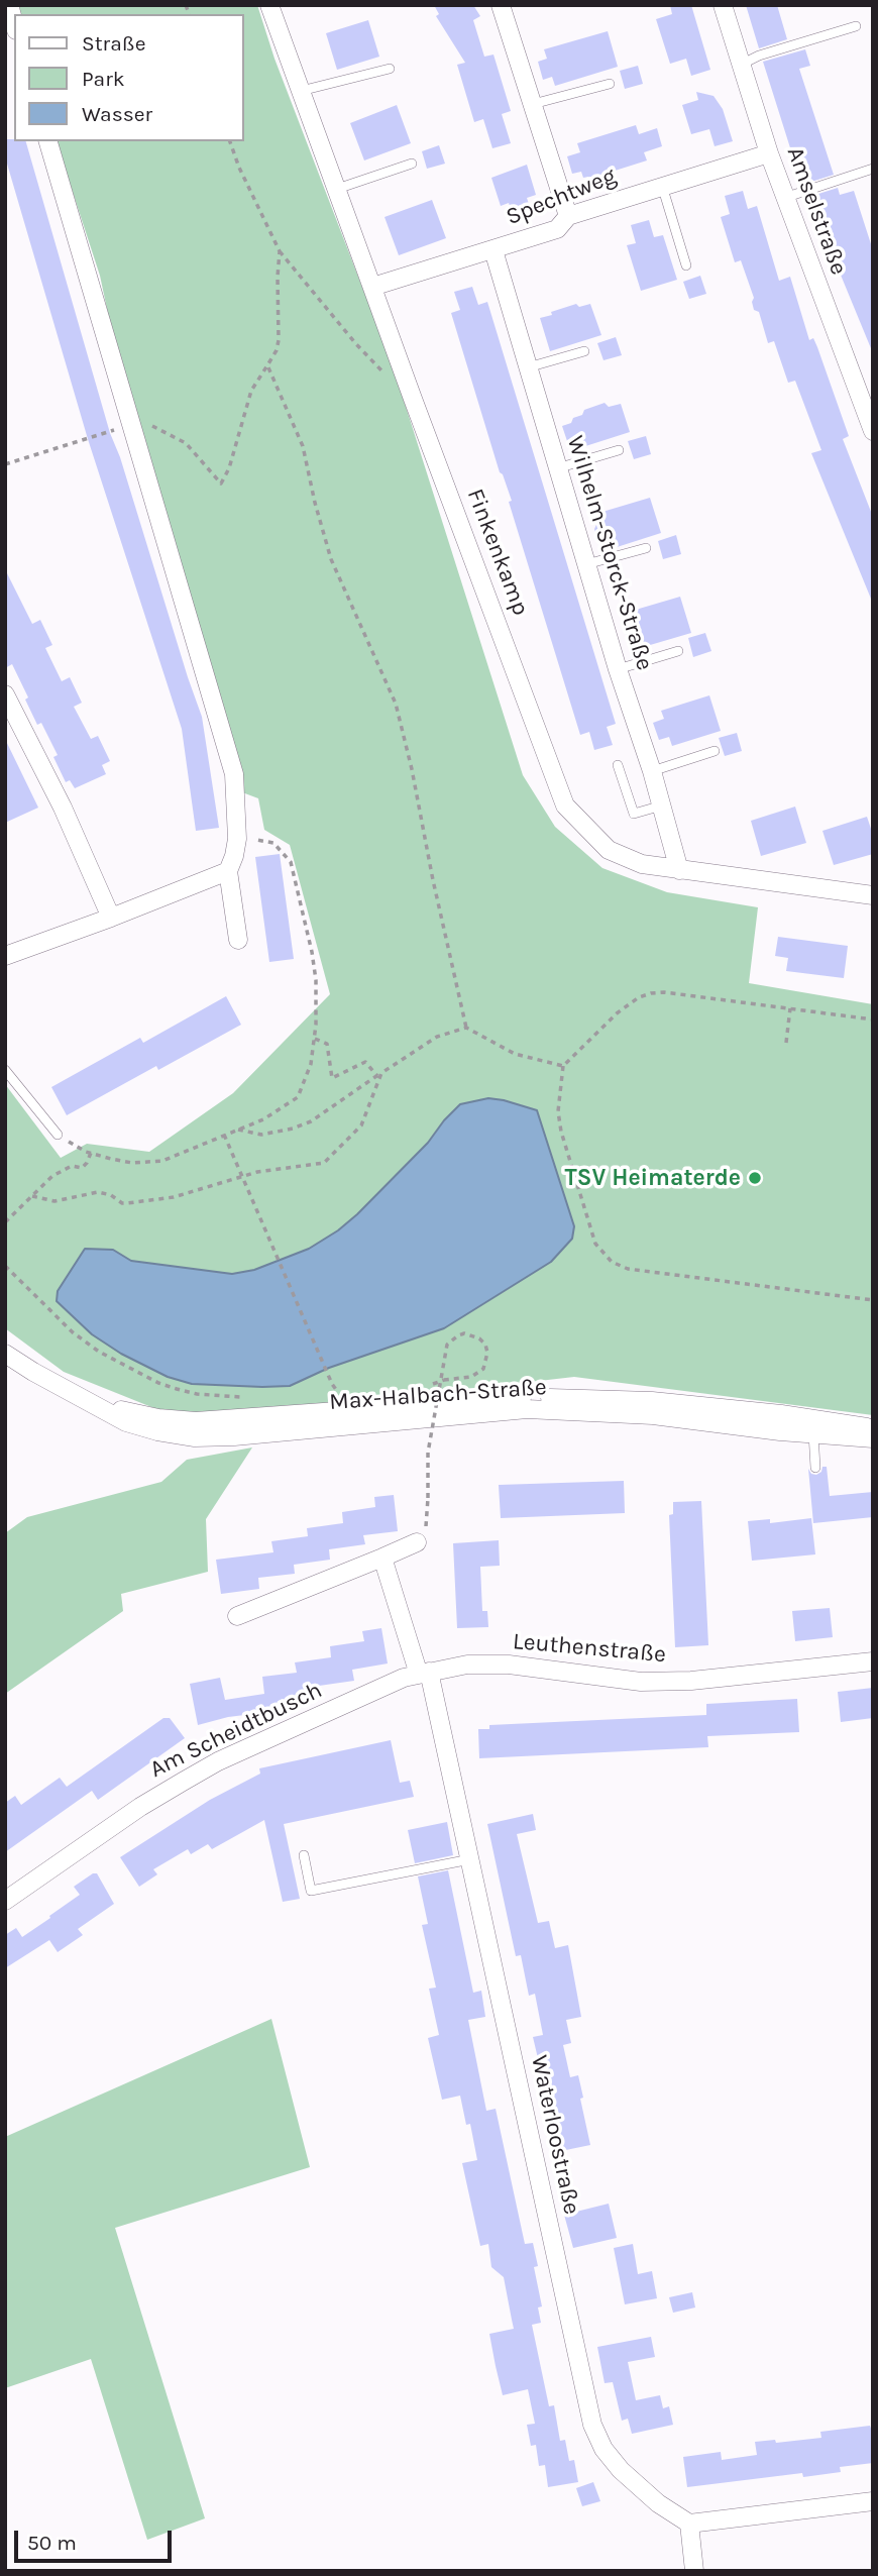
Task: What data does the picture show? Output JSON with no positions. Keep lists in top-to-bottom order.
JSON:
{
  "streets": {
    "street": [
      "Spechtweg",
      "Amselstraße",
      "Finkenkamp",
      "Wilhelm-Storck-Straße",
      "Max-Halbach-Straße",
      "Leuthenstraße",
      "Am Scheidtbusch",
      "Waterloostraße"
    ]
  },
  "crossings": [
    ["Spechtweg", "Amselstraße"],
    ["Spechtweg", "Finkenkamp"],
    ["Spechtweg", "Wilhelm-Storck-Straße"],
    ["Finkenkamp", "Wilhelm-Storck-Straße"],
    ["Leuthenstraße", "Am Scheidtbusch"],
    ["Leuthenstraße", "Waterloostraße"],
    ["Am Scheidtbusch", "Waterloostraße"]
  ],
  "places": ["TSV Heimaterde"],
  "legend": ["Straße", "Park", "Wasser"],
  "scale_bar": "50 m"
}
